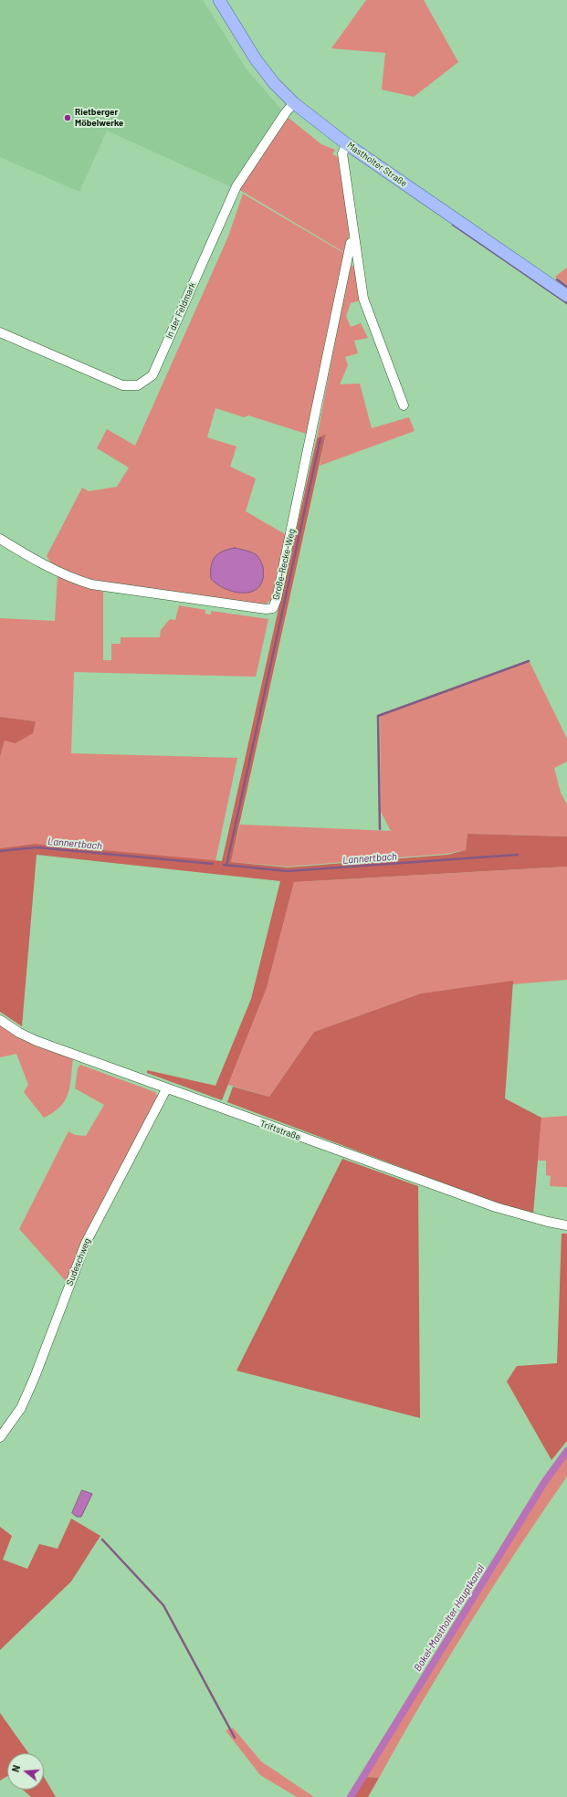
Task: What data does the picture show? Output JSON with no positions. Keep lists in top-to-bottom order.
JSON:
{
  "streets": {
    "main road": ["Mastholter Straße"],
    "street": [
      "In der Feldmark",
      "Große-Recke-Weg",
      "Triftstraße",
      "Sudeschweg"
    ]
  },
  "crossings": [
    ["Mastholter Straße", "In der Feldmark"],
    ["Mastholter Straße", "Große-Recke-Weg"],
    ["Triftstraße", "Sudeschweg"]
  ],
  "water": ["Lannertbach", "Bokel-Mastholter Hauptkanal"],
  "places": ["Rietberger Möbelwerke"],
  "north": "left"
}
